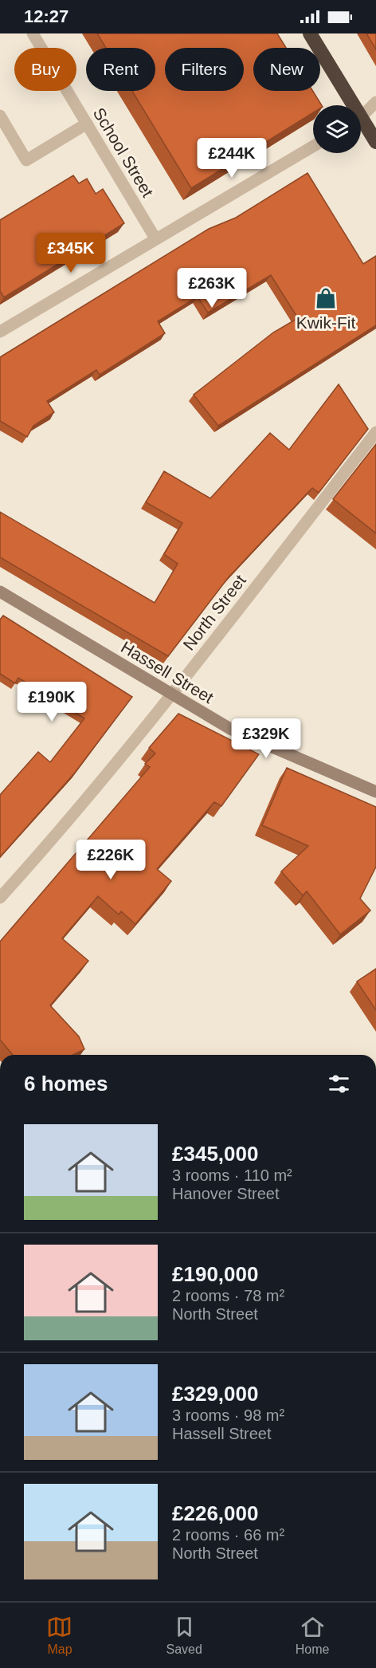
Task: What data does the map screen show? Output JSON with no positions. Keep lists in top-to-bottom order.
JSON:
{
  "streets": {
    "street": ["School Street", "North Street", "Hassell Street"]
  },
  "crossings": [
    ["North Street", "Hassell Street"]
  ],
  "places": {
    "shop": ["Kwik-Fit"]
  },
  "page": {
    "status": "12:27",
    "chip": [
      "Buy",
      "Rent",
      "Filters",
      "New"
    ],
    "price": [
      "£244K",
      "£345K",
      "£263K",
      "£190K",
      "£329K",
      "£226K"
    ],
    "heading": "6 homes",
    "list": [
      {
        "name": "£345,000",
        "note": "3 rooms · 110 m² · Hanover Street"
      },
      {
        "name": "£190,000",
        "note": "2 rooms · 78 m² · North Street"
      },
      {
        "name": "£329,000",
        "note": "3 rooms · 98 m² · Hassell Street"
      },
      {
        "name": "£226,000",
        "note": "2 rooms · 66 m² · North Street"
      }
    ],
    "tabs": ["Map", "Saved", "Home"]
  }
}
